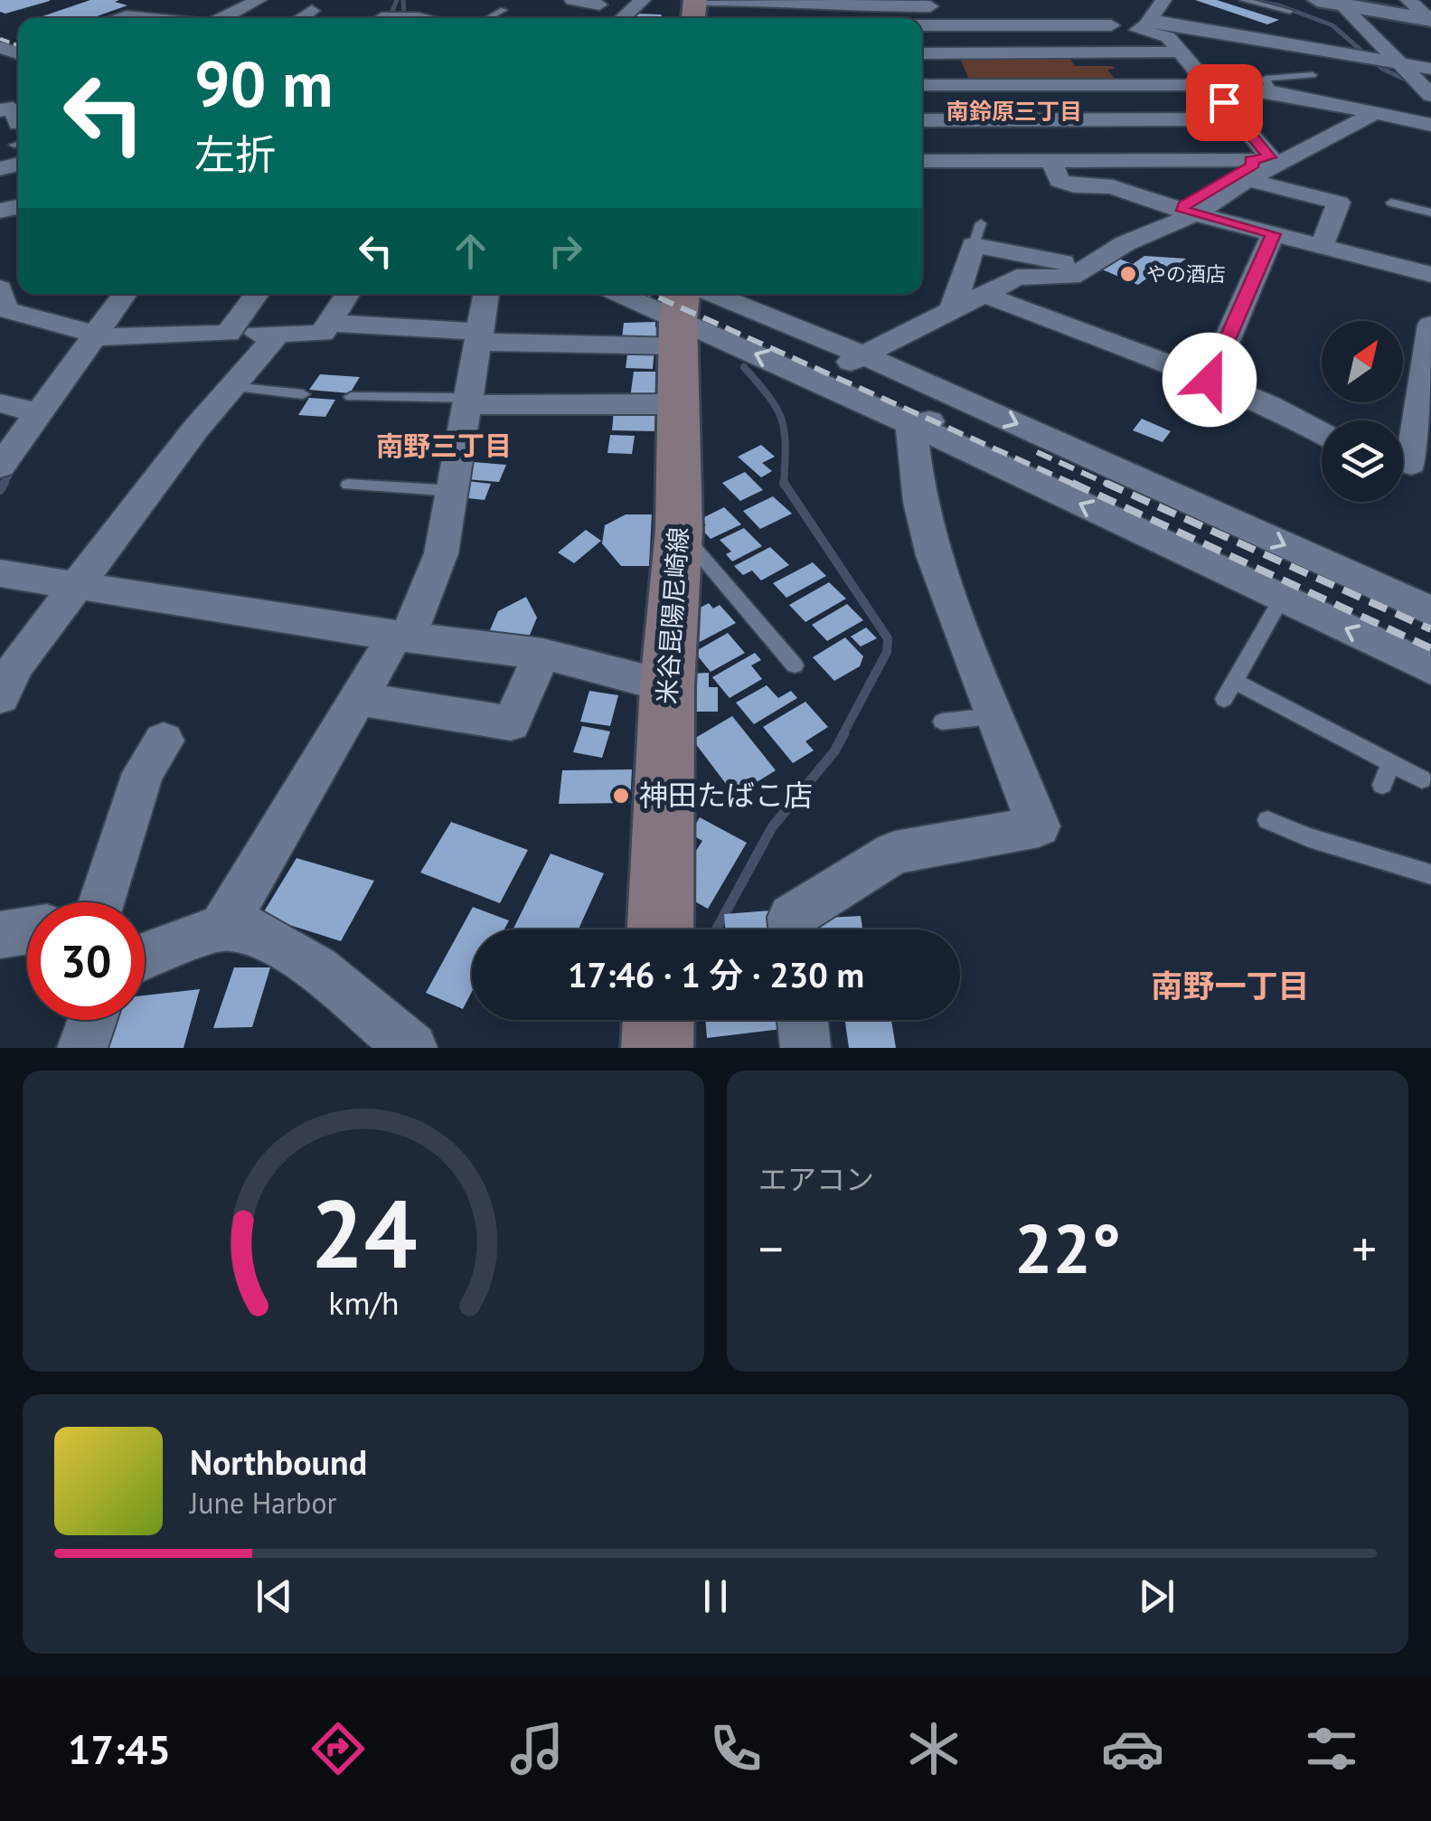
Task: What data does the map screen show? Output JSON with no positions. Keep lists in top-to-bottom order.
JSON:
{
  "streets": {
    "main road": ["米谷昆陽尼崎線"]
  },
  "districts": ["南鈴原三丁目", "南野三丁目", "南野一丁目"],
  "places": ["やの酒店", "神田たばこ店"],
  "north": "top right",
  "page": {
    "turn": ["90 m", "左折"],
    "limit": "30",
    "trip": "17:46 · 1 分 · 230 m",
    "tile": "エアコン",
    "heat": ["−", "22°", "+"],
    "song": ["Northbound", "June Harbor"],
    "tabs": "17:45",
    "gauge": ["24", "km/h"]
  }
}
